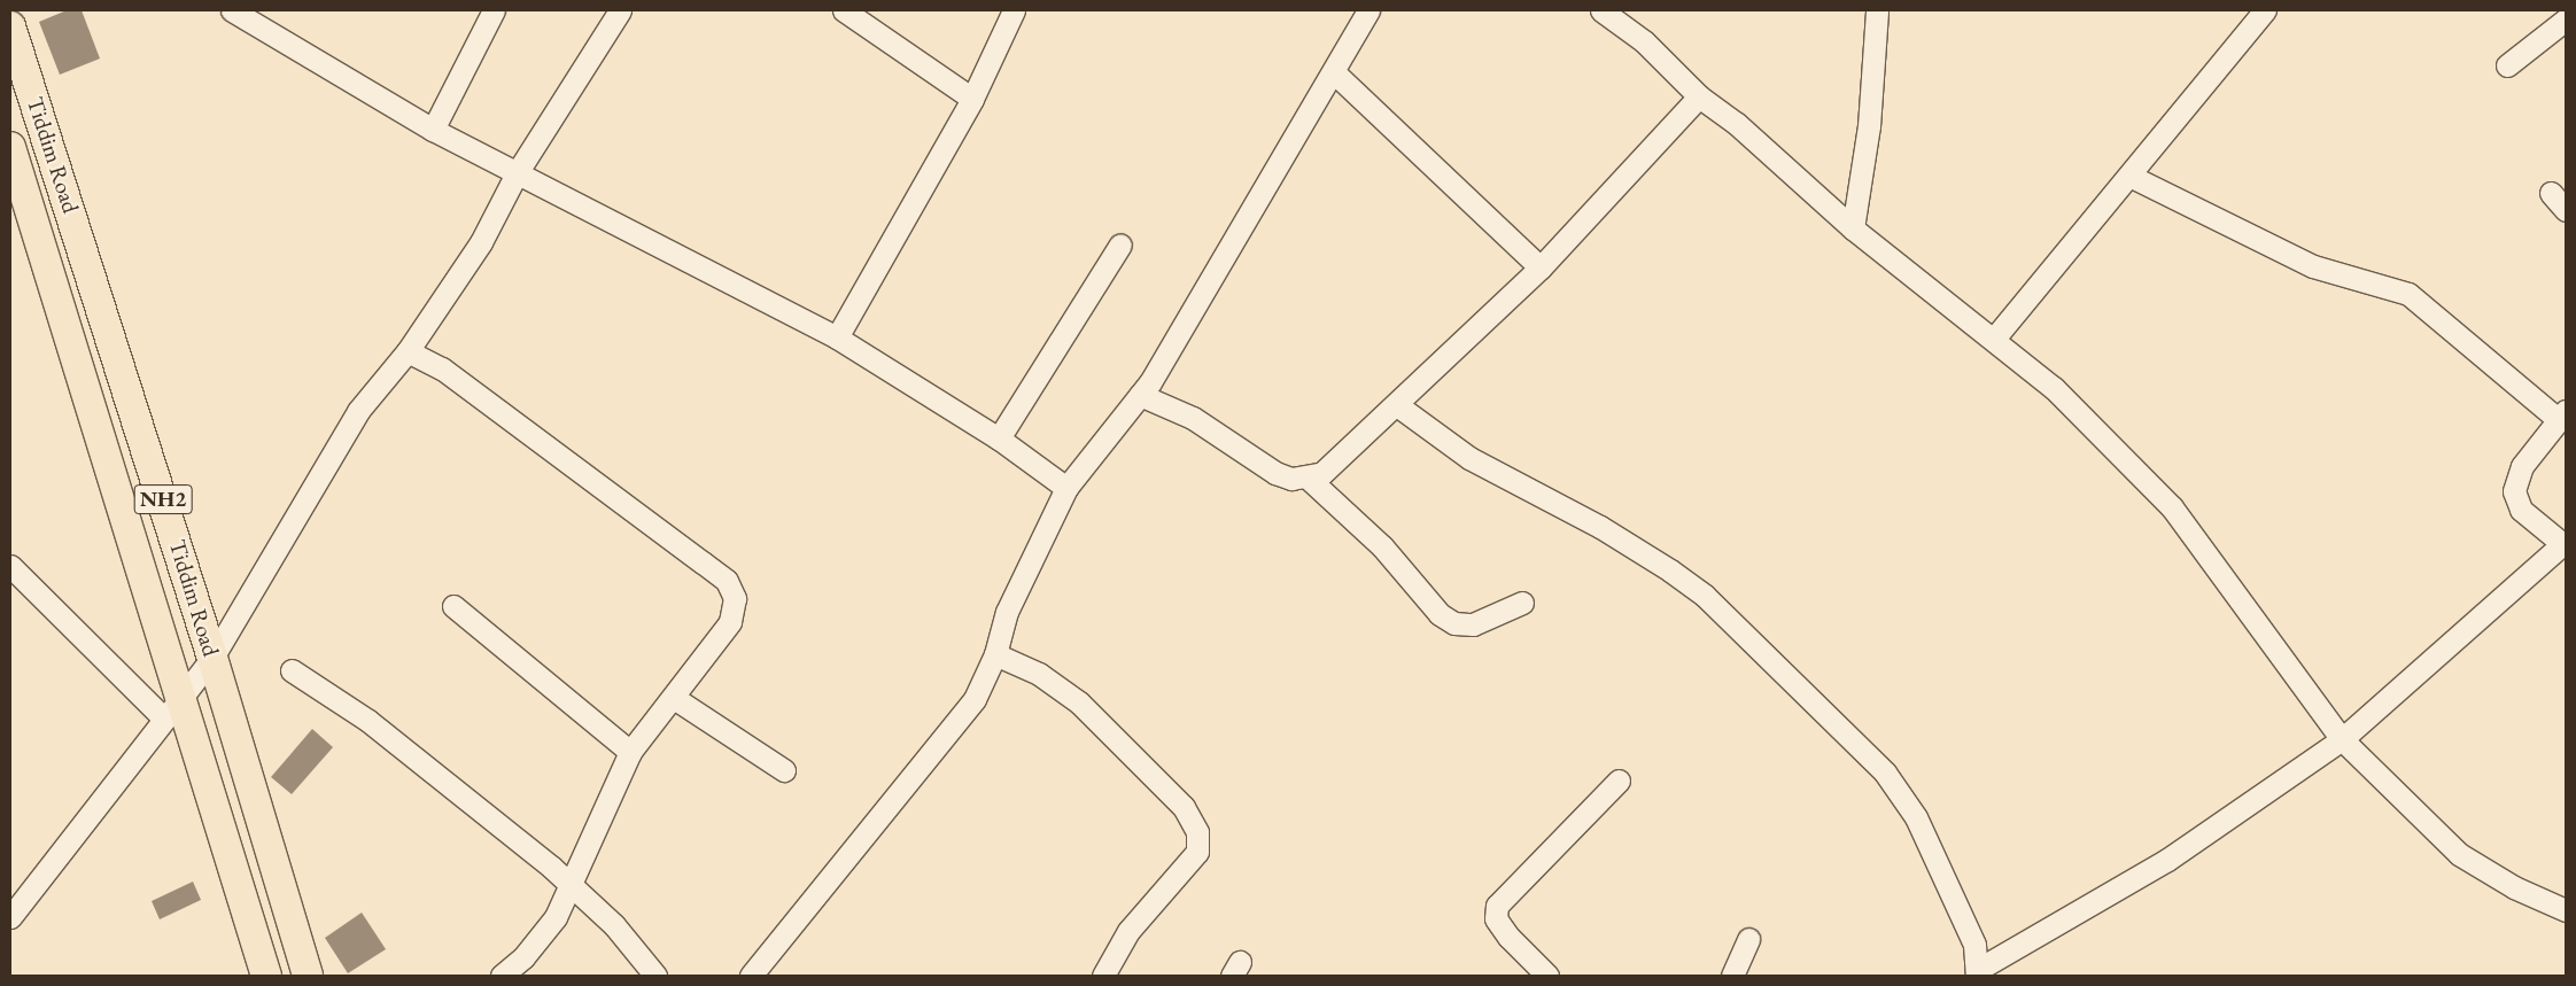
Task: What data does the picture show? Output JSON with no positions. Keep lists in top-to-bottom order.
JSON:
{
  "streets": {
    "highway": ["Tiddim Road", "NH2"]
  }
}
